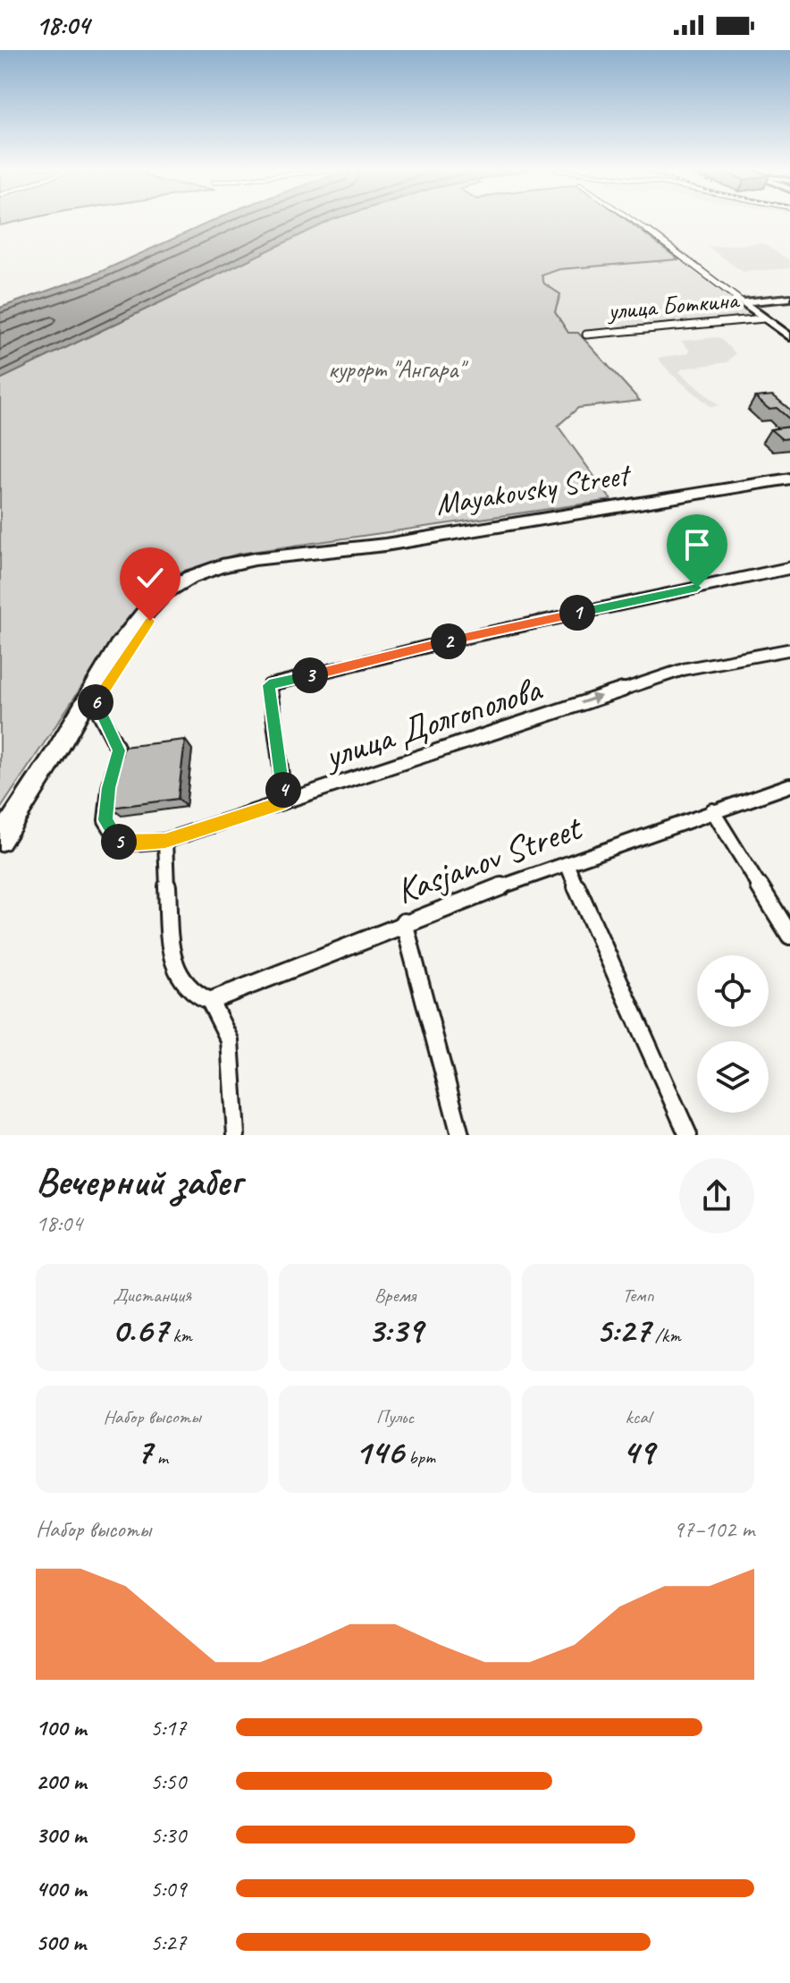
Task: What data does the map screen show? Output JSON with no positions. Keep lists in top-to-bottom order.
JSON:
{
  "streets": {
    "main road": ["улица Боткина", "Mayakovsky Street"],
    "street": ["улица Долгополова", "Kasjanov Street"]
  },
  "crossings": [
    ["Mayakovsky Street", "улица Долгополова"]
  ],
  "one_way": ["улица Долгополова"],
  "parks": ["курорт \"Ангара\""],
  "page": {
    "status": "18:04",
    "pins": [
      "1",
      "2",
      "3",
      "6",
      "4",
      "5"
    ],
    "heading": ["Вечерний забег", "18:04"],
    "stats": [
      ["Дистанция", "0.67 km"],
      ["Время", "3:39"],
      ["Темп", "5:27 /km"],
      ["Набор высоты", "7 m"],
      ["Пульс", "146 bpm"],
      ["kcal", "49"]
    ],
    "chart": ["Набор высоты", "97–102 m"],
    "list": [
      {
        "name": "100 m",
        "note": "5:17"
      },
      {
        "name": "200 m",
        "note": "5:50"
      },
      {
        "name": "300 m",
        "note": "5:30"
      },
      {
        "name": "400 m",
        "note": "5:09"
      },
      {
        "name": "500 m",
        "note": "5:27"
      }
    ]
  }
}
